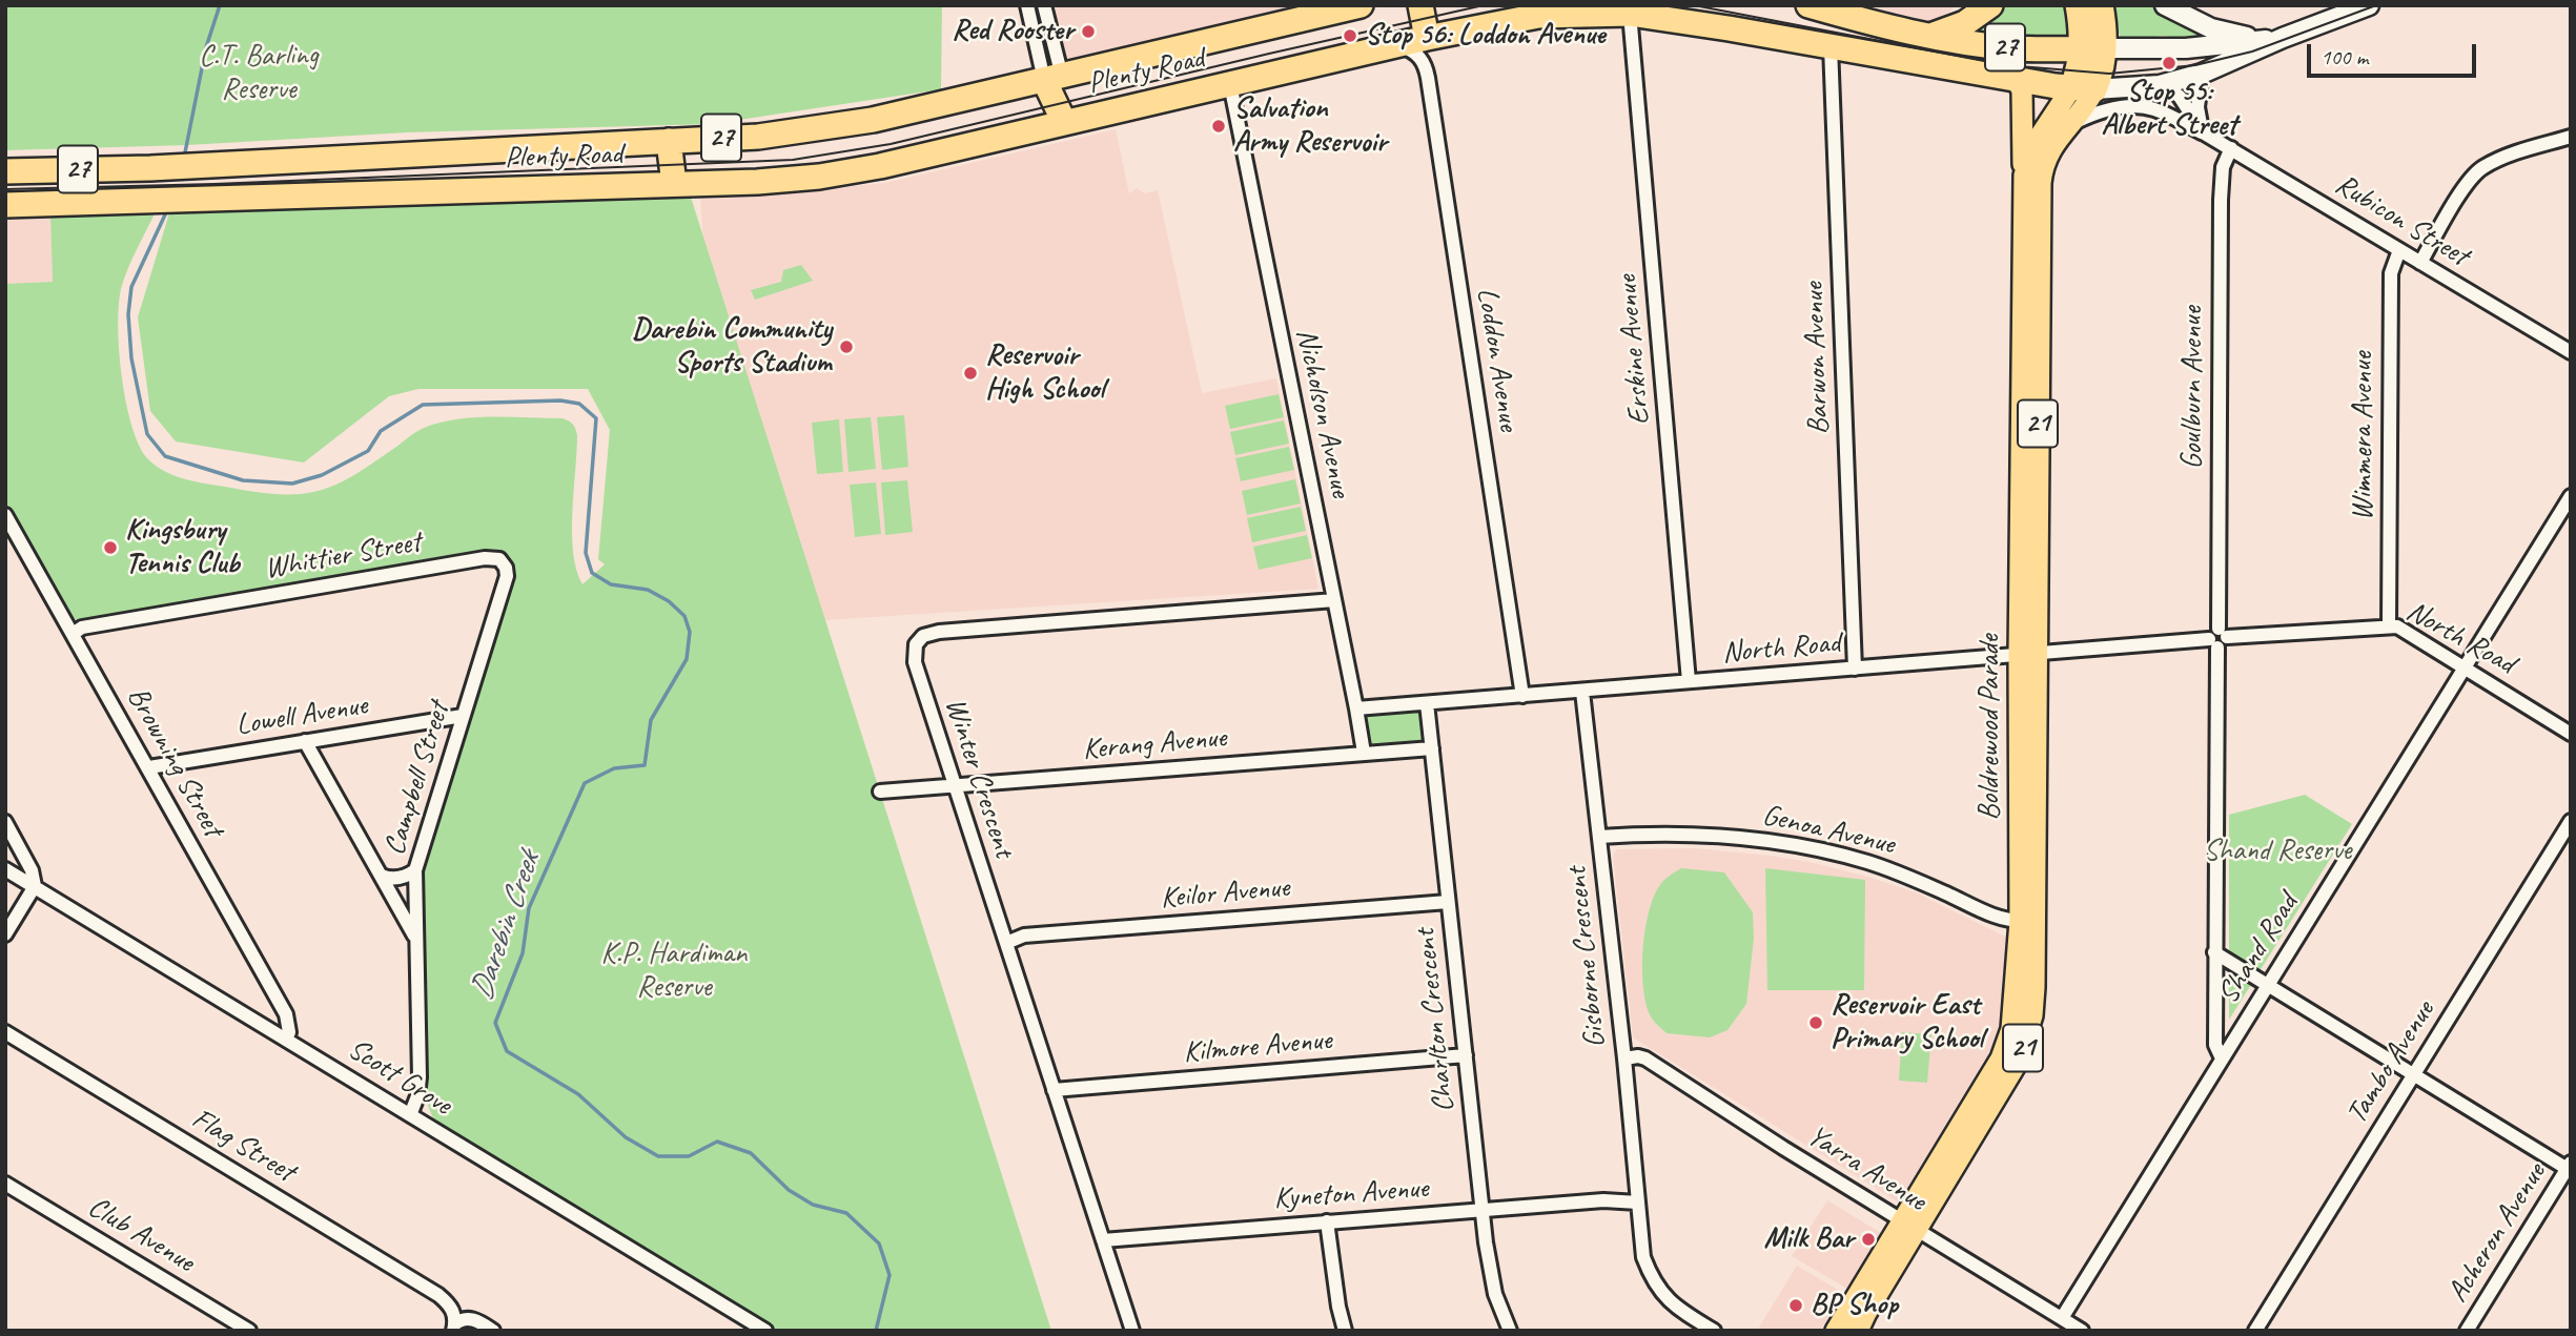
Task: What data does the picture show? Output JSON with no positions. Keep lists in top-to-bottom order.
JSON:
{
  "streets": {
    "highway": ["27", "Plenty Road", "21"],
    "main road": ["Boldrewood Parade"],
    "street": [
      "Rubicon Street",
      "Erskine Avenue",
      "Barwon Avenue",
      "Loddon Avenue",
      "Goulburn Avenue",
      "Nicholson Avenue",
      "Wimmera Avenue",
      "Whittier Street",
      "North Road",
      "Lowell Avenue",
      "Kerang Avenue",
      "Browning Street",
      "Winter Crescent",
      "Campbell Street",
      "Genoa Avenue",
      "Keilor Avenue",
      "Shand Road",
      "Gisborne Crescent",
      "Charlton Crescent",
      "Kilmore Avenue",
      "Tambo Avenue",
      "Scott Grove",
      "Flag Street",
      "Yarra Avenue",
      "Kyneton Avenue",
      "Acheron Avenue",
      "Club Avenue"
    ]
  },
  "crossings": [
    ["Plenty Road", "Rubicon Street"],
    ["Plenty Road", "Erskine Avenue"],
    ["Plenty Road", "Barwon Avenue"],
    ["Plenty Road", "Loddon Avenue"],
    ["Plenty Road", "Nicholson Avenue"],
    ["Plenty Road", "21"],
    ["Plenty Road", "Boldrewood Parade"],
    ["Rubicon Street", "Goulburn Avenue"],
    ["Rubicon Street", "Wimmera Avenue"],
    ["Rubicon Street", "Boldrewood Parade"],
    ["Erskine Avenue", "North Road"],
    ["Barwon Avenue", "North Road"],
    ["Loddon Avenue", "North Road"],
    ["Goulburn Avenue", "North Road"],
    ["Goulburn Avenue", "Shand Road"],
    ["Nicholson Avenue", "North Road"],
    ["Nicholson Avenue", "Kerang Avenue"],
    ["Nicholson Avenue", "Winter Crescent"],
    ["21", "Boldrewood Parade"],
    ["Wimmera Avenue", "North Road"],
    ["Whittier Street", "Browning Street"],
    ["Whittier Street", "Campbell Street"],
    ["North Road", "Boldrewood Parade"],
    ["North Road", "Shand Road"],
    ["North Road", "Gisborne Crescent"],
    ["North Road", "Charlton Crescent"],
    ["Lowell Avenue", "Browning Street"],
    ["Lowell Avenue", "Campbell Street"],
    ["Boldrewood Parade", "Genoa Avenue"],
    ["Boldrewood Parade", "Yarra Avenue"],
    ["Kerang Avenue", "Winter Crescent"],
    ["Kerang Avenue", "Charlton Crescent"],
    ["Browning Street", "Scott Grove"],
    ["Winter Crescent", "Keilor Avenue"],
    ["Winter Crescent", "Kilmore Avenue"],
    ["Winter Crescent", "Kyneton Avenue"],
    ["Campbell Street", "Scott Grove"],
    ["Genoa Avenue", "Gisborne Crescent"],
    ["Keilor Avenue", "Charlton Crescent"],
    ["Shand Road", "Yarra Avenue"],
    ["Gisborne Crescent", "Yarra Avenue"],
    ["Gisborne Crescent", "Kyneton Avenue"],
    ["Charlton Crescent", "Kilmore Avenue"],
    ["Charlton Crescent", "Kyneton Avenue"]
  ],
  "water": ["Darebin Creek"],
  "parks": ["C.T. Barling Reserve", "Shand Reserve", "K.P. Hardiman Reserve"],
  "places": [
    "Red Rooster",
    "Stop 56: Loddon Avenue",
    "Stop 55: Albert Street",
    "Salvation Army Reservoir",
    "Darebin Community Sports Stadium",
    "Reservoir High School",
    "Kingsbury Tennis Club",
    "Reservoir East Primary School",
    "Milk Bar",
    "BP Shop"
  ],
  "scale_bar": "100 m"
}
